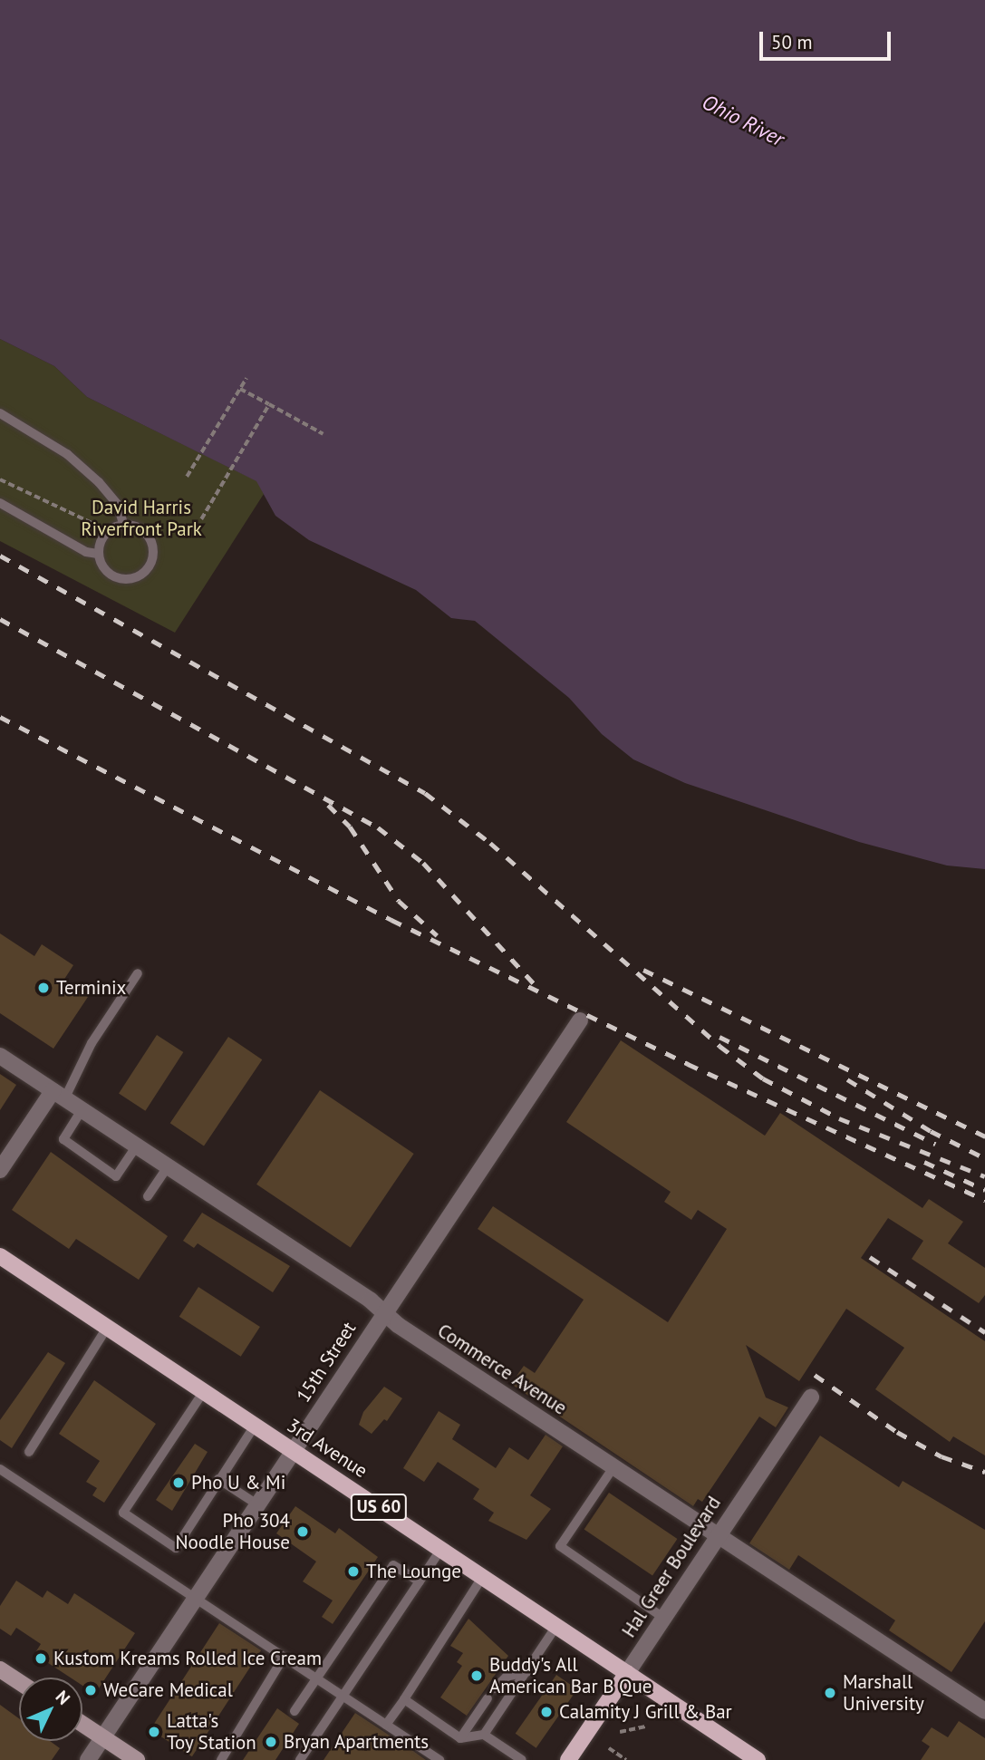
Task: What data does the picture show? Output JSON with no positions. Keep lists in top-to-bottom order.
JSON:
{
  "streets": {
    "main road": ["3rd Avenue", "US 60", "Hal Greer Boulevard"],
    "street": ["15th Street", "Commerce Avenue"]
  },
  "crossings": [
    ["15th Street", "Commerce Avenue"],
    ["15th Street", "3rd Avenue"],
    ["Commerce Avenue", "Hal Greer Boulevard"],
    ["3rd Avenue", "Hal Greer Boulevard"]
  ],
  "water": ["Ohio River"],
  "parks": ["David Harris Riverfront Park"],
  "places": [
    "Terminix",
    "Pho U & Mi",
    "Pho 304 Noodle House",
    "The Lounge",
    "Kustom Kreams Rolled Ice Cream",
    "Buddy's All American Bar B Que",
    "WeCare Medical",
    "Marshall University",
    "Calamity J Grill & Bar",
    "Latta's Toy Station",
    "Bryan Apartments"
  ],
  "scale_bar": "50 m",
  "north": "top right"
}
